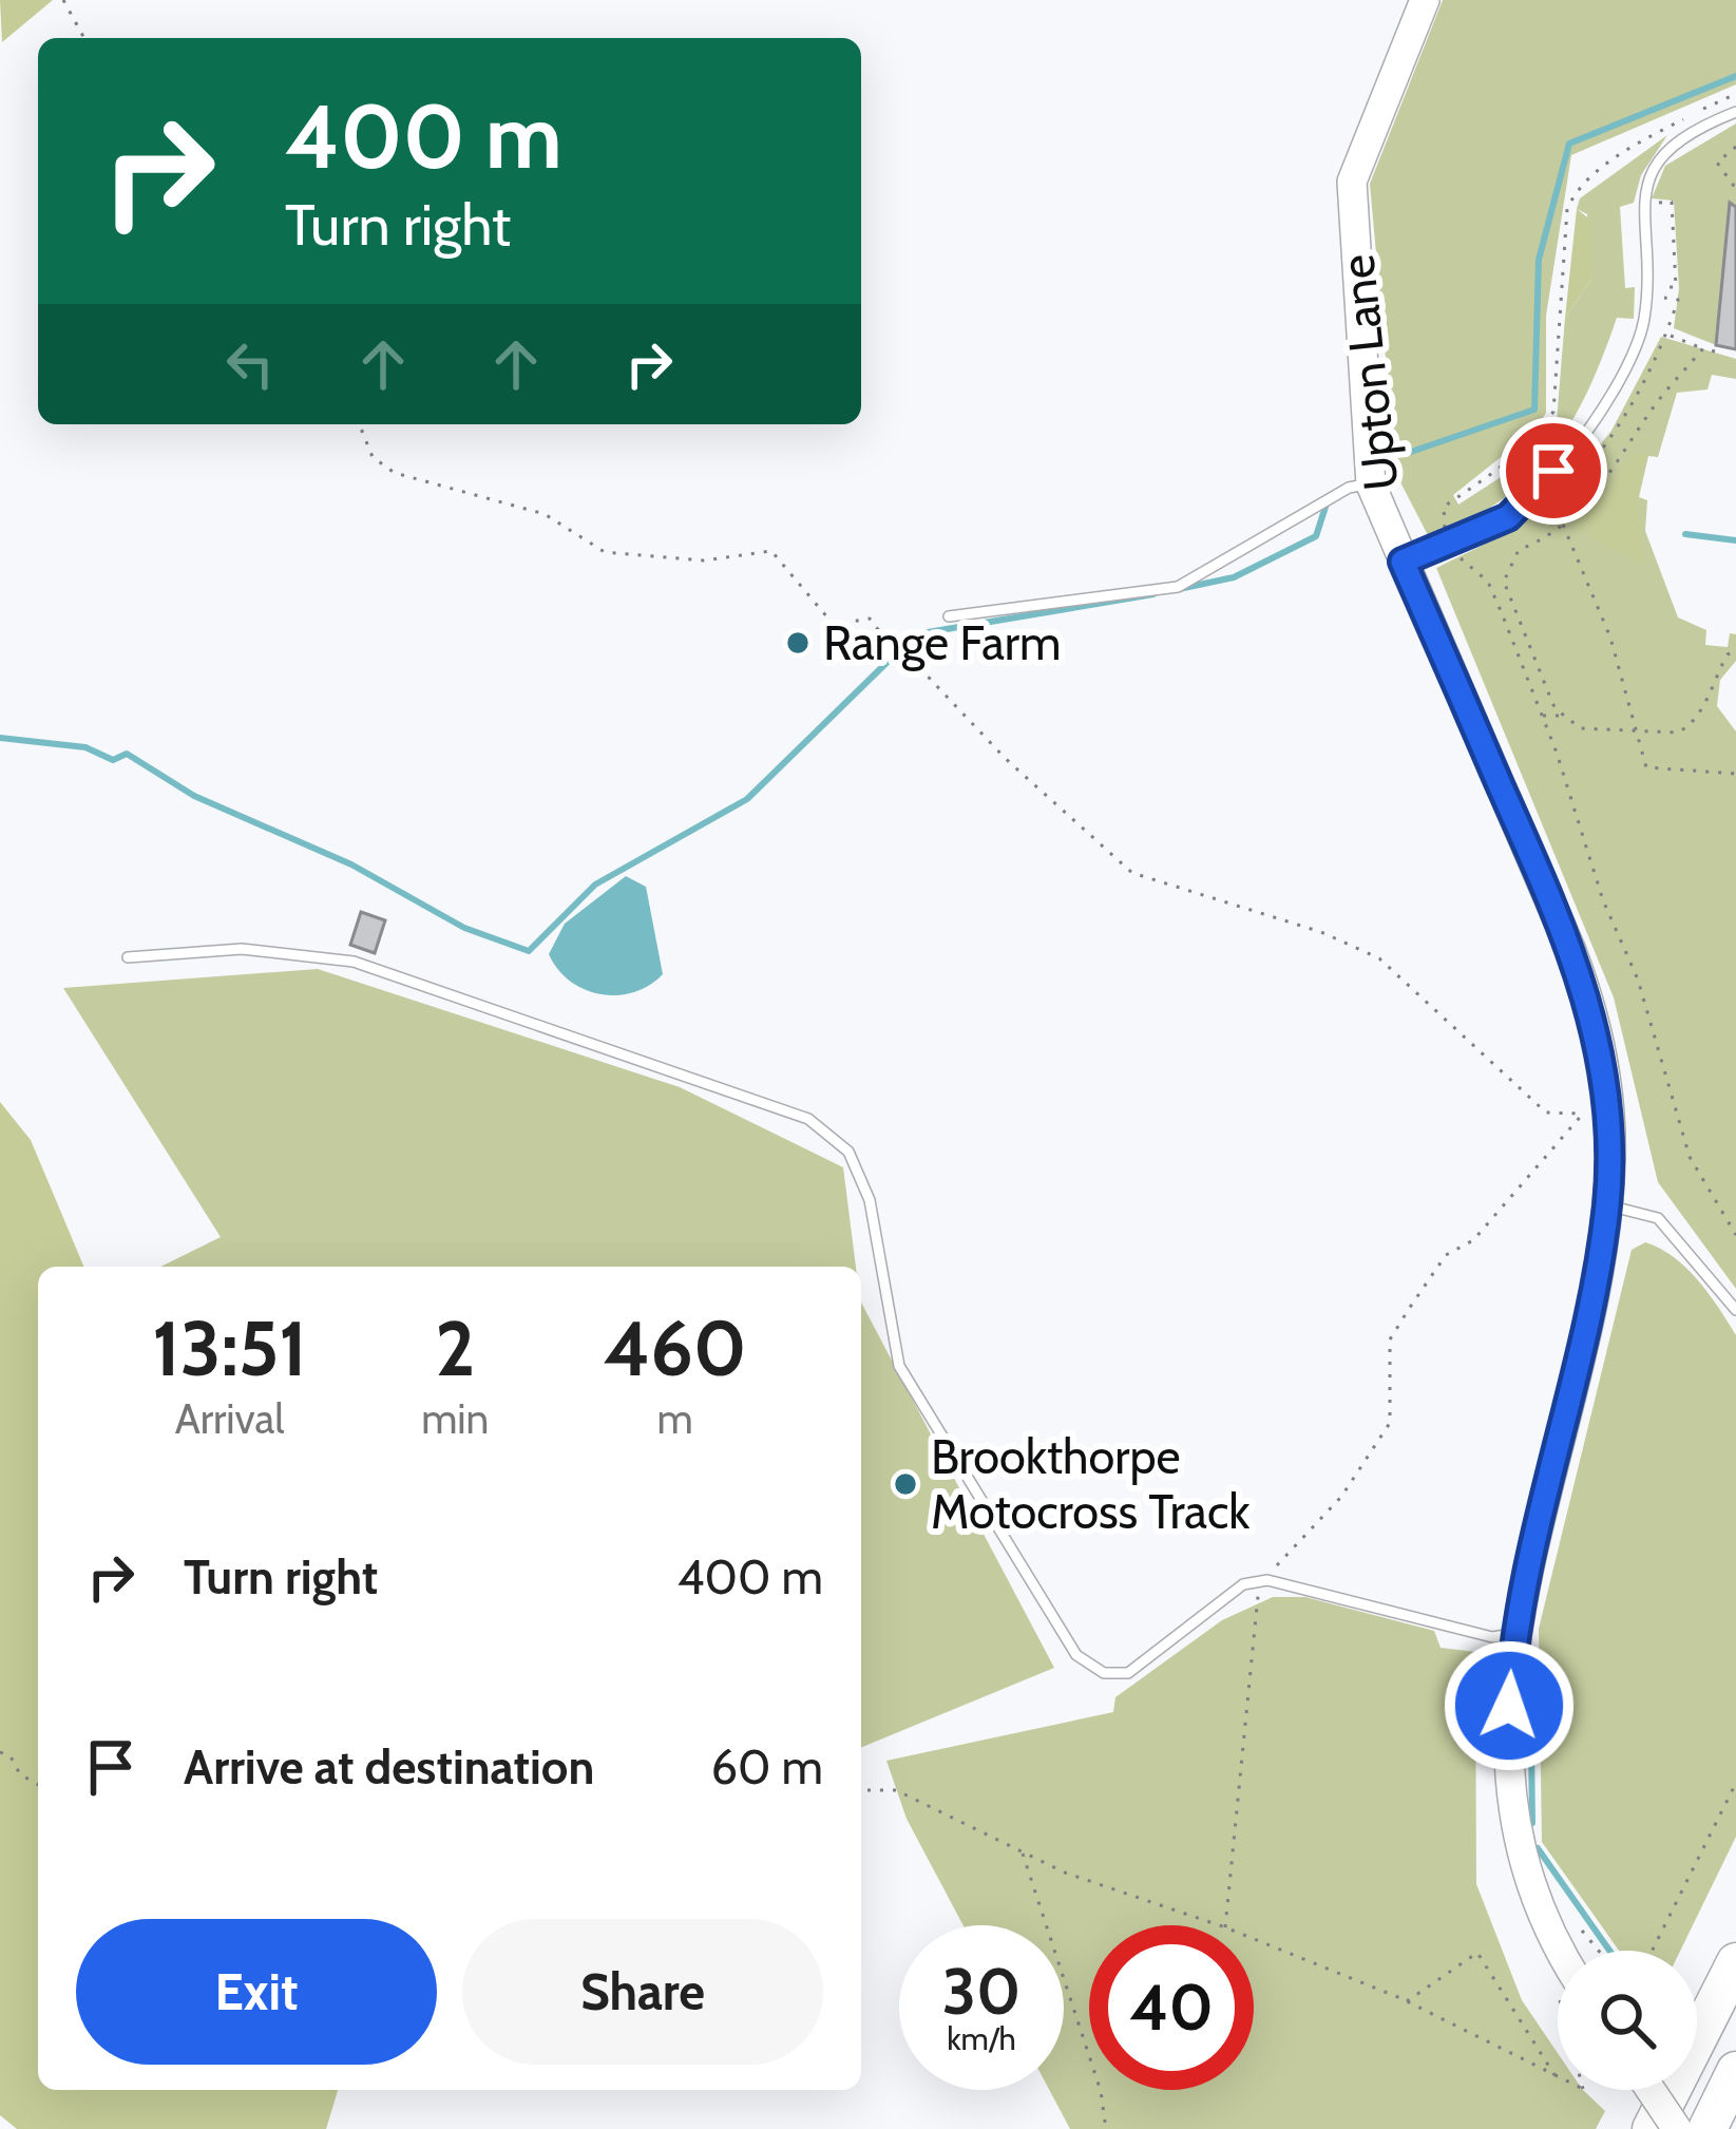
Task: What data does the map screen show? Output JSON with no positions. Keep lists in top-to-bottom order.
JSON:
{
  "streets": {
    "street": ["Upton Lane"]
  },
  "places": ["Range Farm", "Brookthorpe Motocross Track"],
  "page": {
    "turn": ["400 m", "Turn right"],
    "eta": [
      "13:51",
      "Arrival",
      "2",
      "min",
      "460",
      "m"
    ],
    "list": [
      {
        "name": "Turn right",
        "value": "400 m"
      },
      {
        "name": "Arrive at destination",
        "value": "60 m"
      }
    ],
    "buttons": ["Exit", "Share"],
    "speed": "30 km/h",
    "limit": "40"
  }
}
